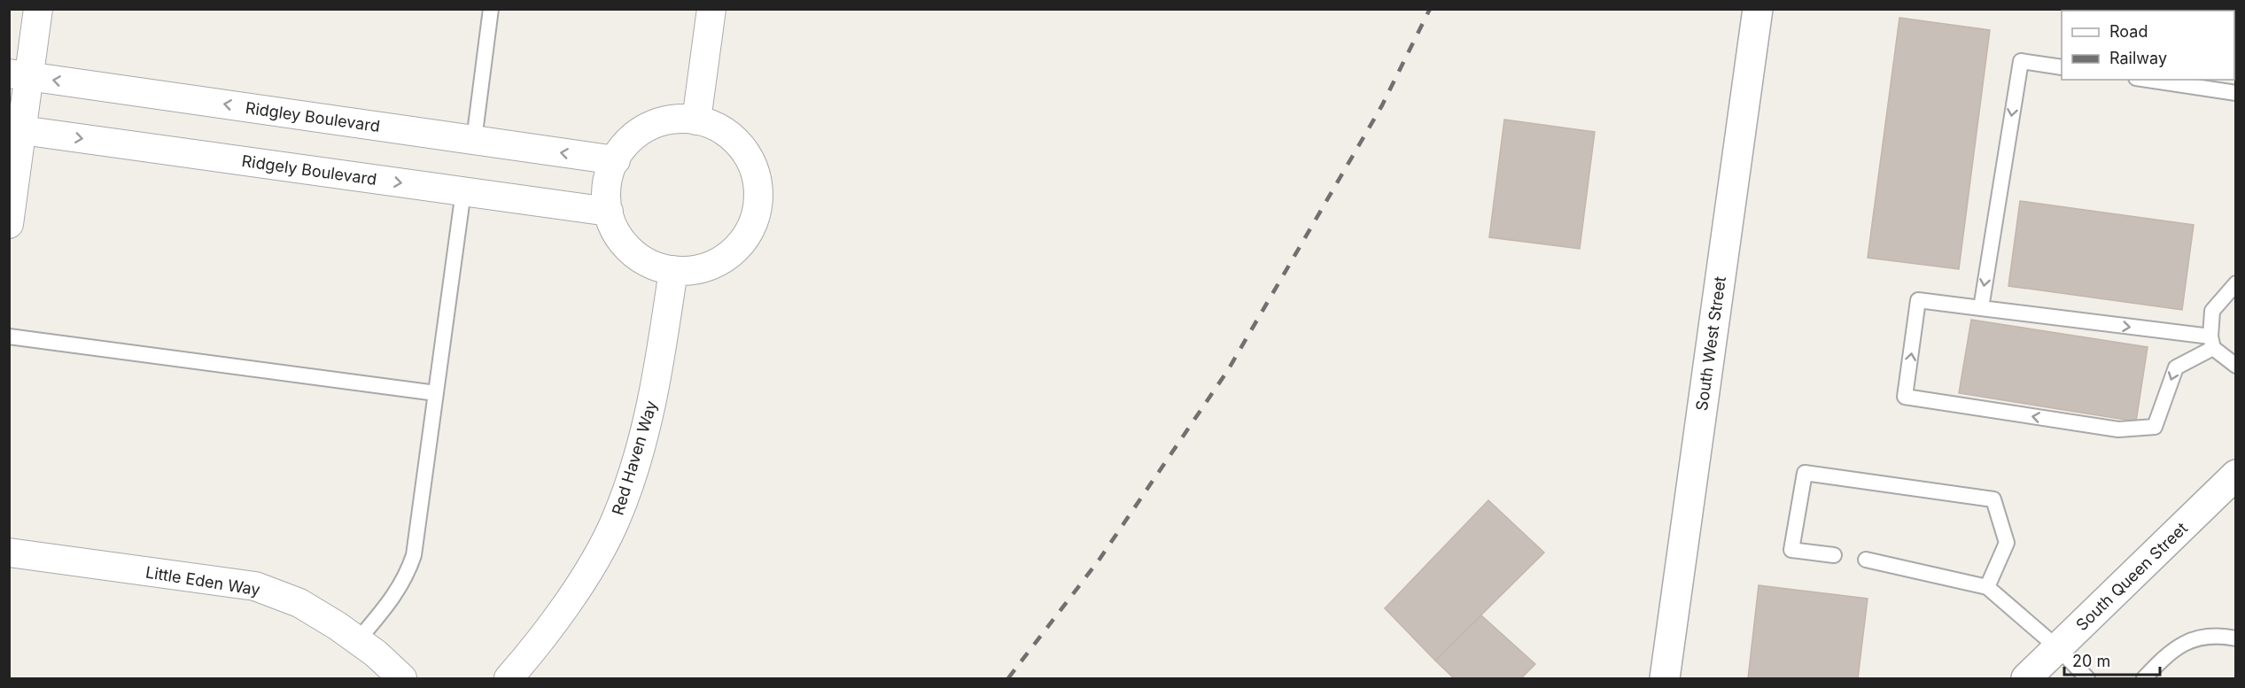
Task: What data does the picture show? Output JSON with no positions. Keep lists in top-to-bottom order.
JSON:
{
  "streets": {
    "street": [
      "Ridgley Boulevard",
      "Ridgely Boulevard",
      "South West Street",
      "Red Haven Way",
      "South Queen Street",
      "Little Eden Way"
    ]
  },
  "crossings": [
    ["Ridgley Boulevard", "Ridgely Boulevard"],
    ["Ridgley Boulevard", "Red Haven Way"],
    ["Ridgely Boulevard", "Red Haven Way"]
  ],
  "one_way": ["Ridgley Boulevard", "Ridgely Boulevard"],
  "legend": ["Road", "Railway"],
  "scale_bar": "20 m"
}
